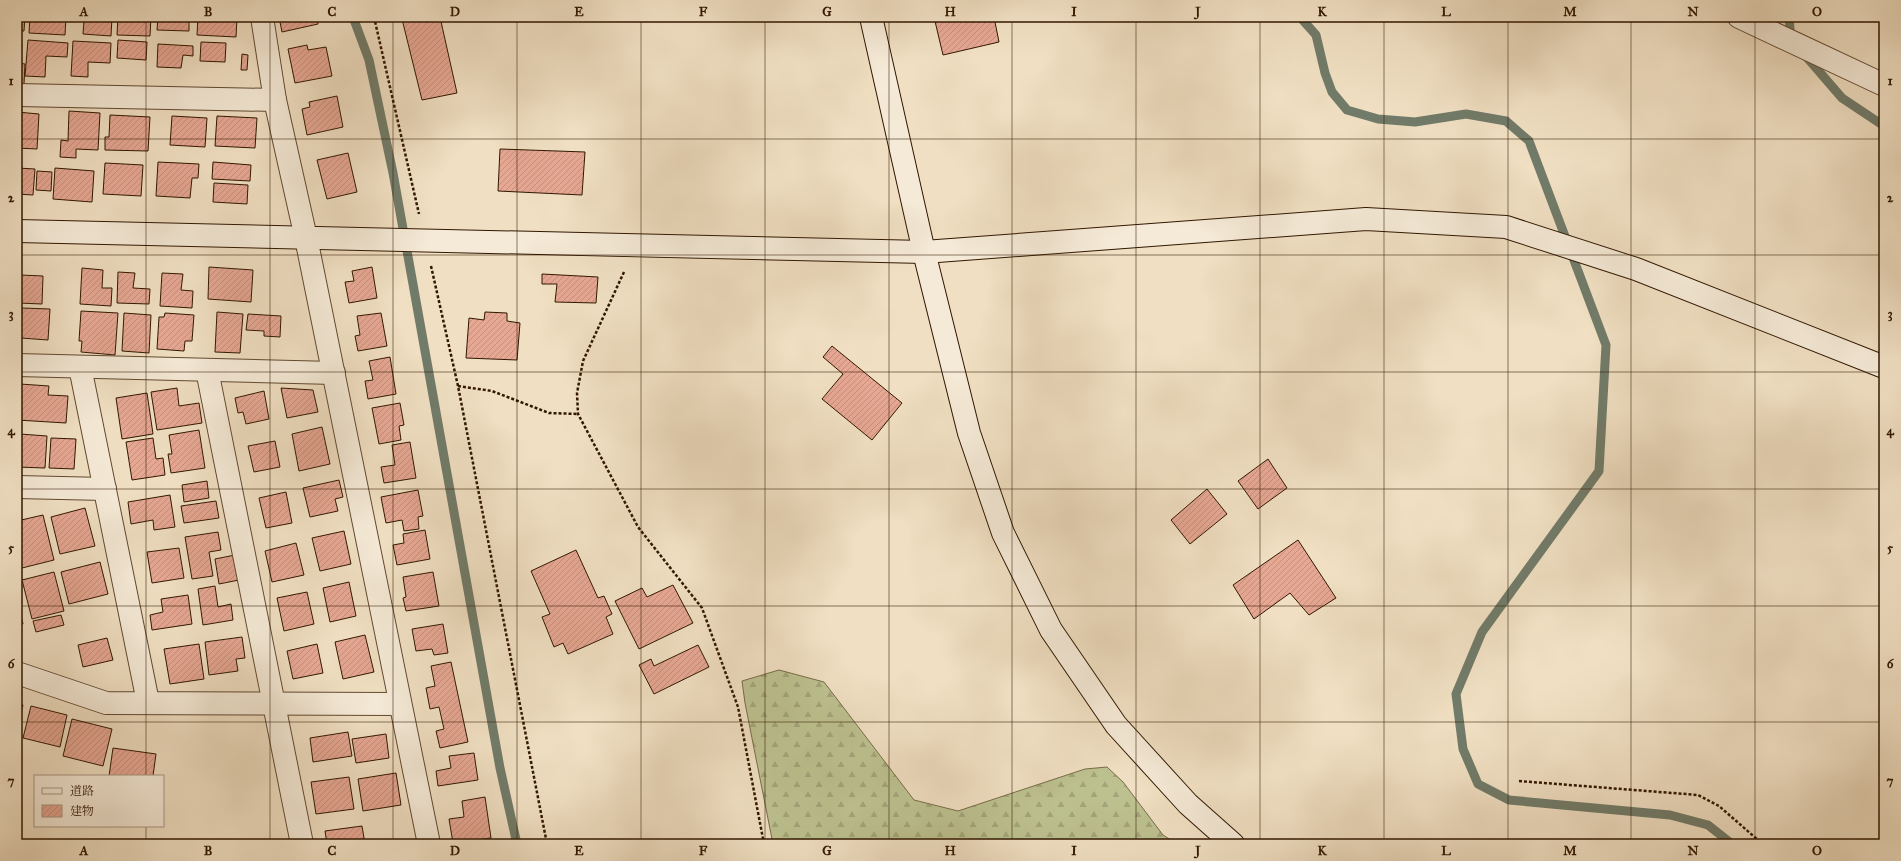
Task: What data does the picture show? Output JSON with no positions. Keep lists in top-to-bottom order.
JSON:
{
  "legend": ["道路", "建物"],
  "grid": {
    "columns": [
      "A",
      "B",
      "C",
      "D",
      "E",
      "F",
      "G",
      "H",
      "I",
      "J",
      "K",
      "L",
      "M",
      "N",
      "O"
    ],
    "rows": [
      "1",
      "2",
      "3",
      "4",
      "5",
      "6",
      "7"
    ]
  }
}
